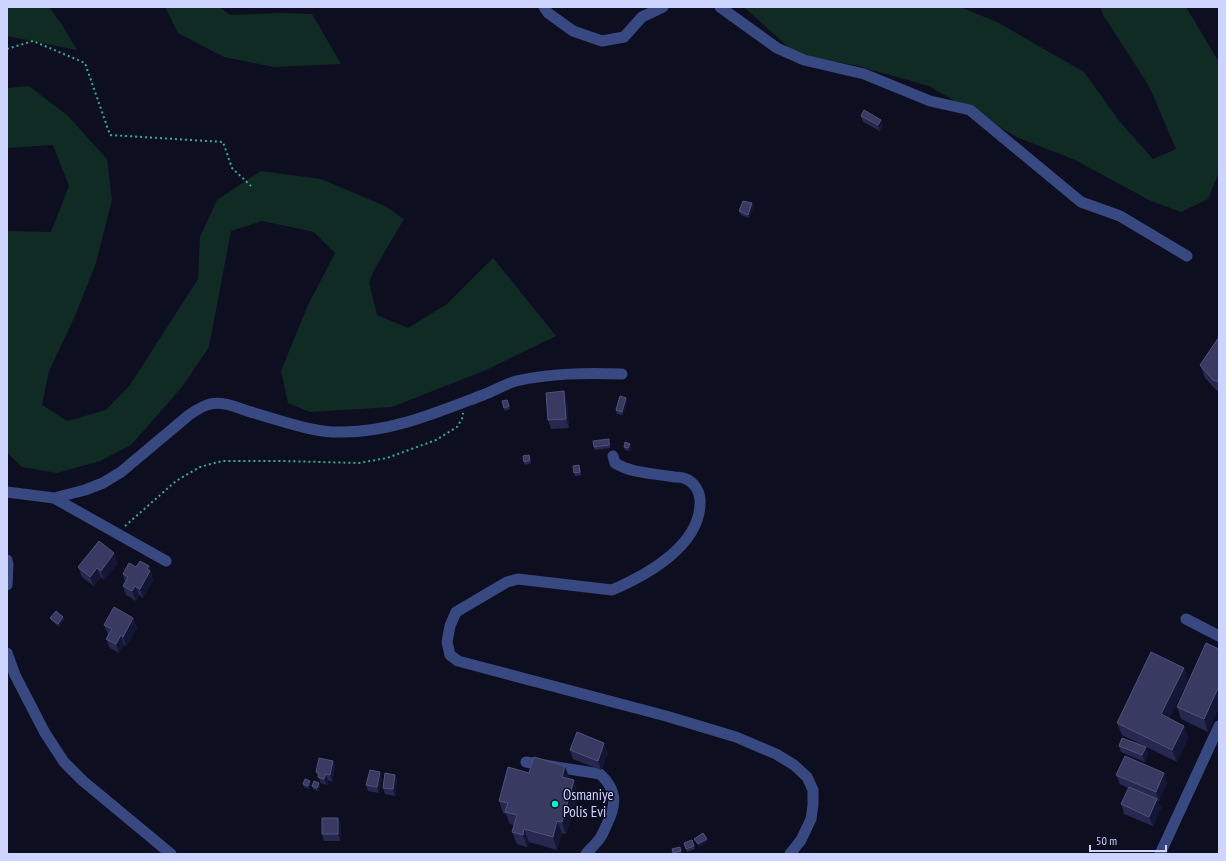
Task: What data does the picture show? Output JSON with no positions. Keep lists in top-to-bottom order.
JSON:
{
  "places": ["Osmaniye Polis Evi"],
  "scale_bar": "50 m"
}
